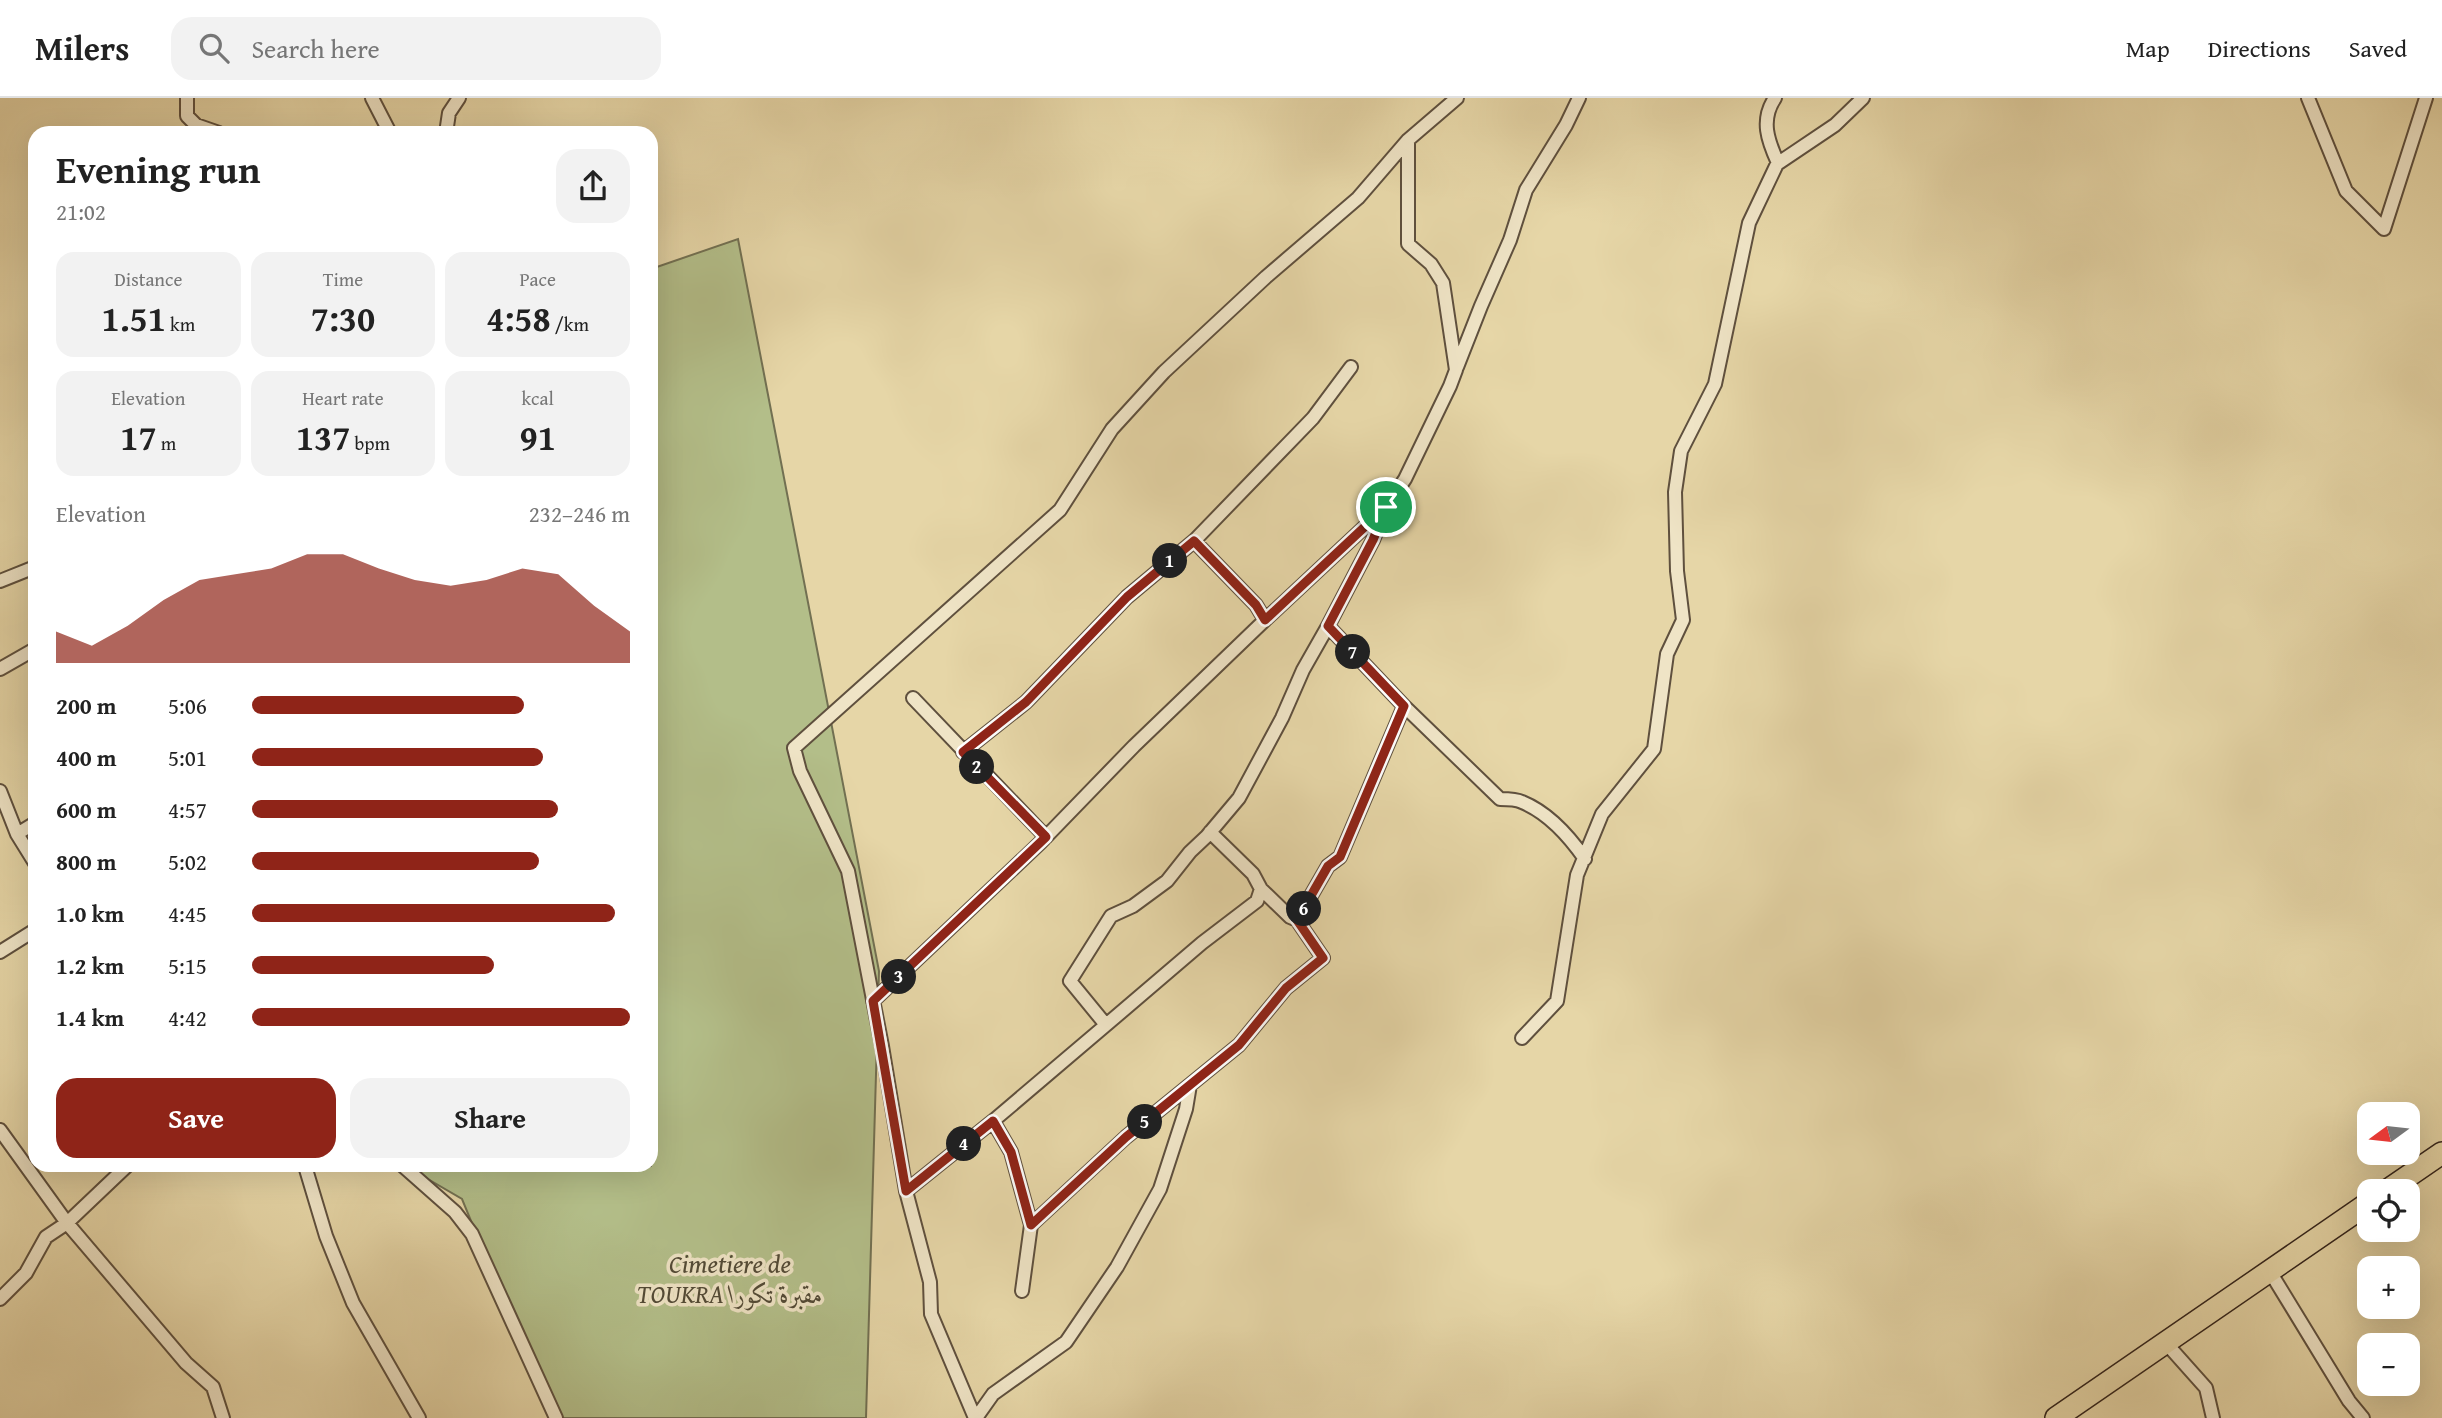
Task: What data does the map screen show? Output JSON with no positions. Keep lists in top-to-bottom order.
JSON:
{
  "parks": ["Cimetiere de TOUKRA مقبرة تكورا"],
  "north": "left",
  "page": {
    "header": "Milers",
    "search": "Search here",
    "nav": ["Map", "Directions", "Saved"],
    "heading": ["Evening run", "21:02"],
    "stats": [
      ["Distance", "1.51 km"],
      ["Time", "7:30"],
      ["Pace", "4:58 /km"],
      ["Elevation", "17 m"],
      ["Heart rate", "137 bpm"],
      ["kcal", "91"]
    ],
    "chart": ["Elevation", "232–246 m"],
    "pins": [
      "1",
      "7",
      "2",
      "6",
      "3",
      "5",
      "4"
    ],
    "list": [
      {
        "name": "200 m",
        "note": "5:06"
      },
      {
        "name": "400 m",
        "note": "5:01"
      },
      {
        "name": "600 m",
        "note": "4:57"
      },
      {
        "name": "800 m",
        "note": "5:02"
      },
      {
        "name": "1.0 km",
        "note": "4:45"
      },
      {
        "name": "1.2 km",
        "note": "5:15"
      },
      {
        "name": "1.4 km",
        "note": "4:42"
      }
    ],
    "buttons": ["Save", "Share"],
    "map_buttons": ["+", "−"]
  }
}
